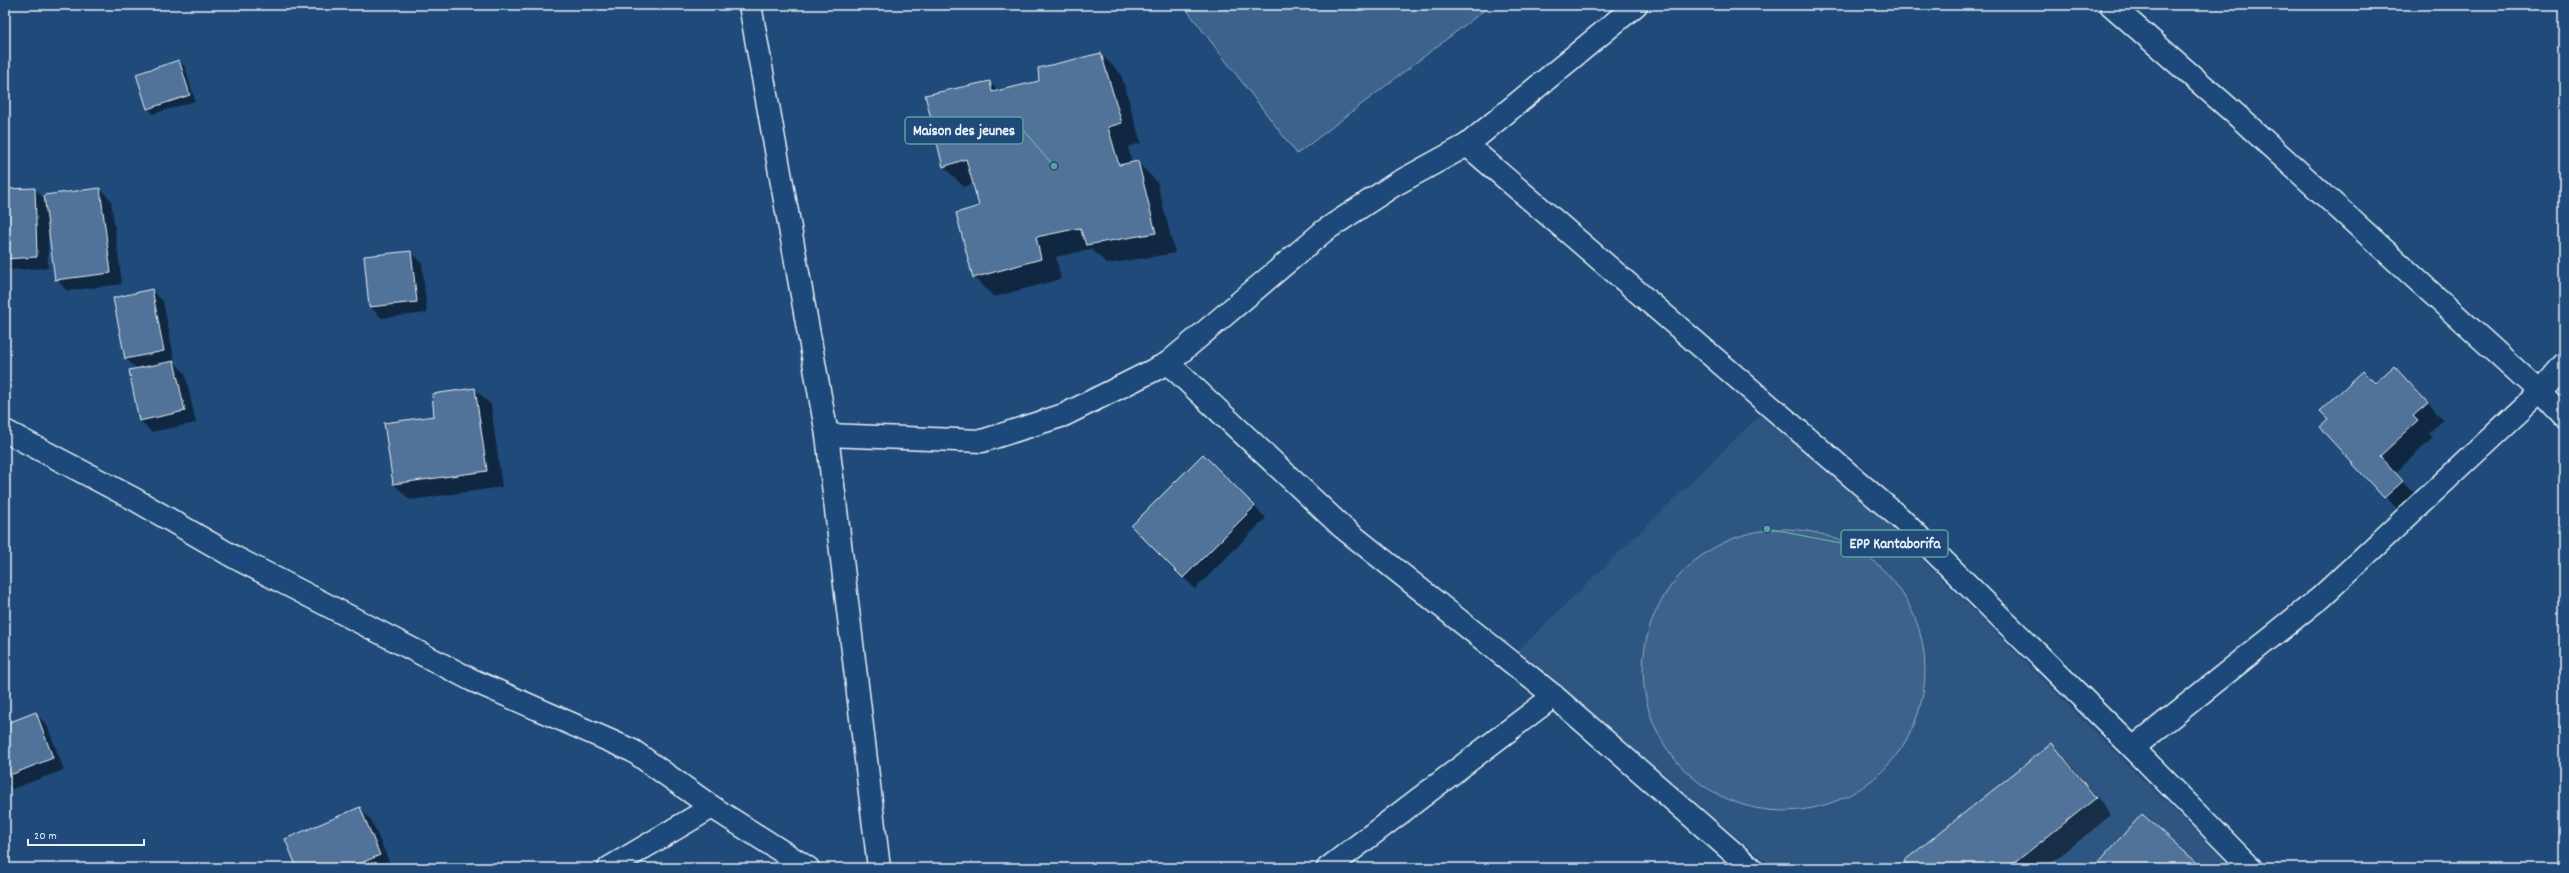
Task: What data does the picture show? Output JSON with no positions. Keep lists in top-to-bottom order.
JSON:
{
  "places": ["Maison des jeunes", "EPP Kantaborifa"],
  "scale_bar": "20 m"
}
